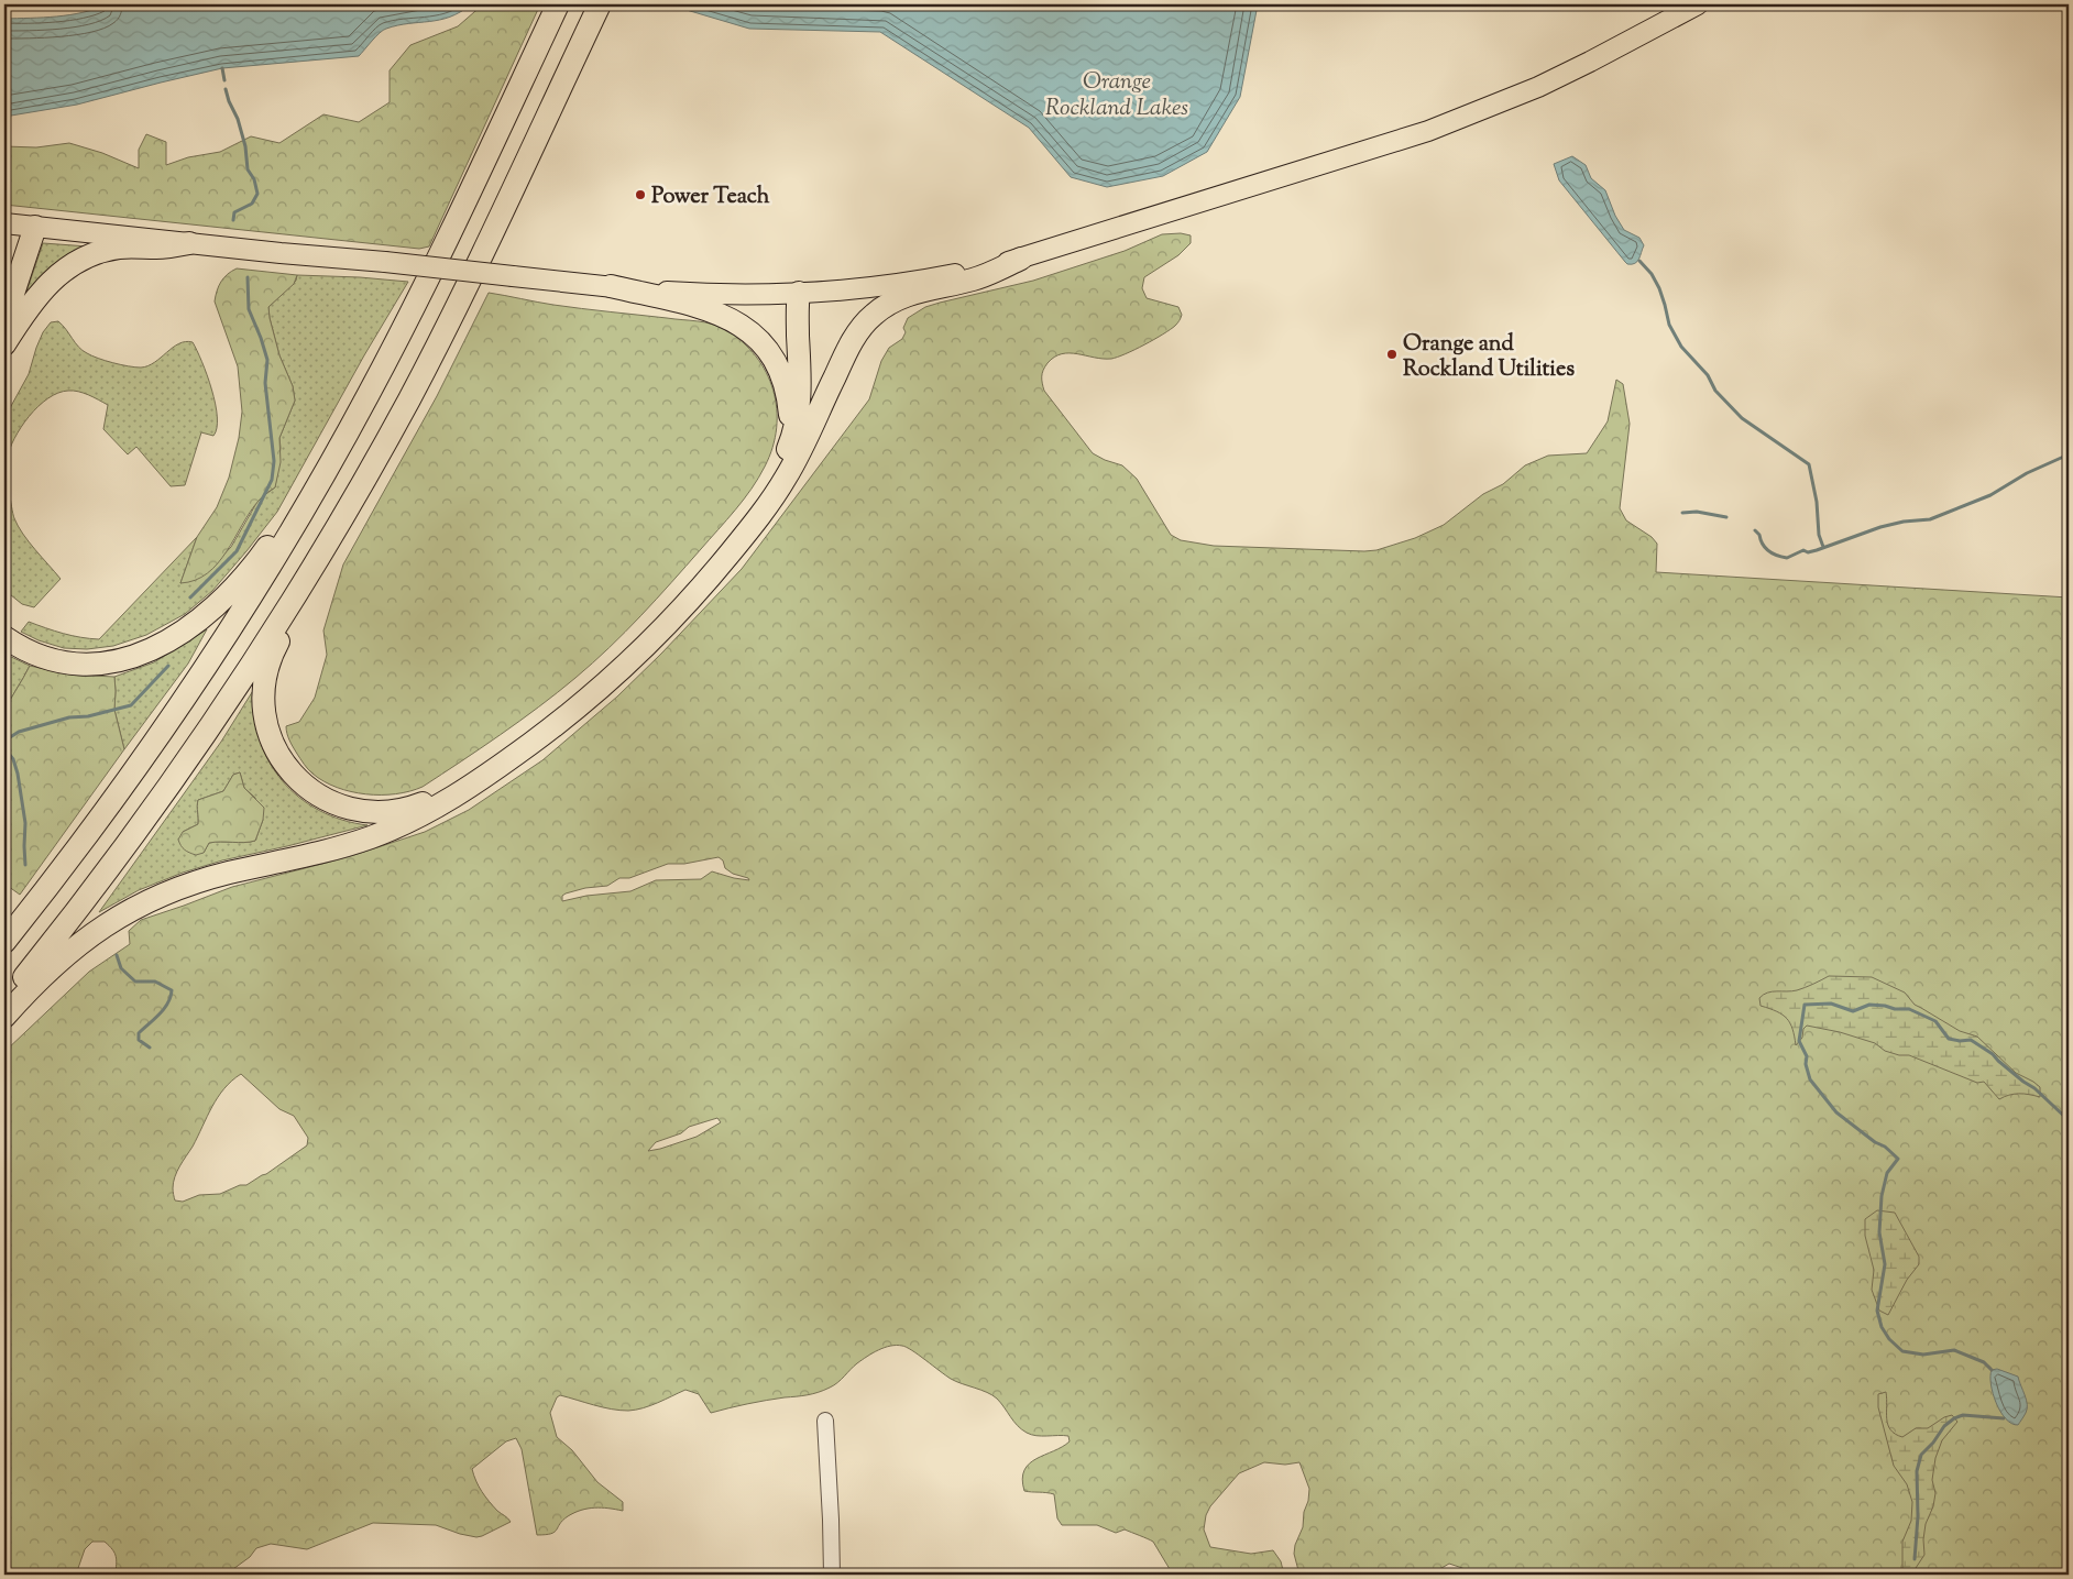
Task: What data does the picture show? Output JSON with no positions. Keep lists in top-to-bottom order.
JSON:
{
  "water": ["Orange Rockland Lakes"],
  "places": ["Power Teach", "Orange and Rockland Utilities"]
}
